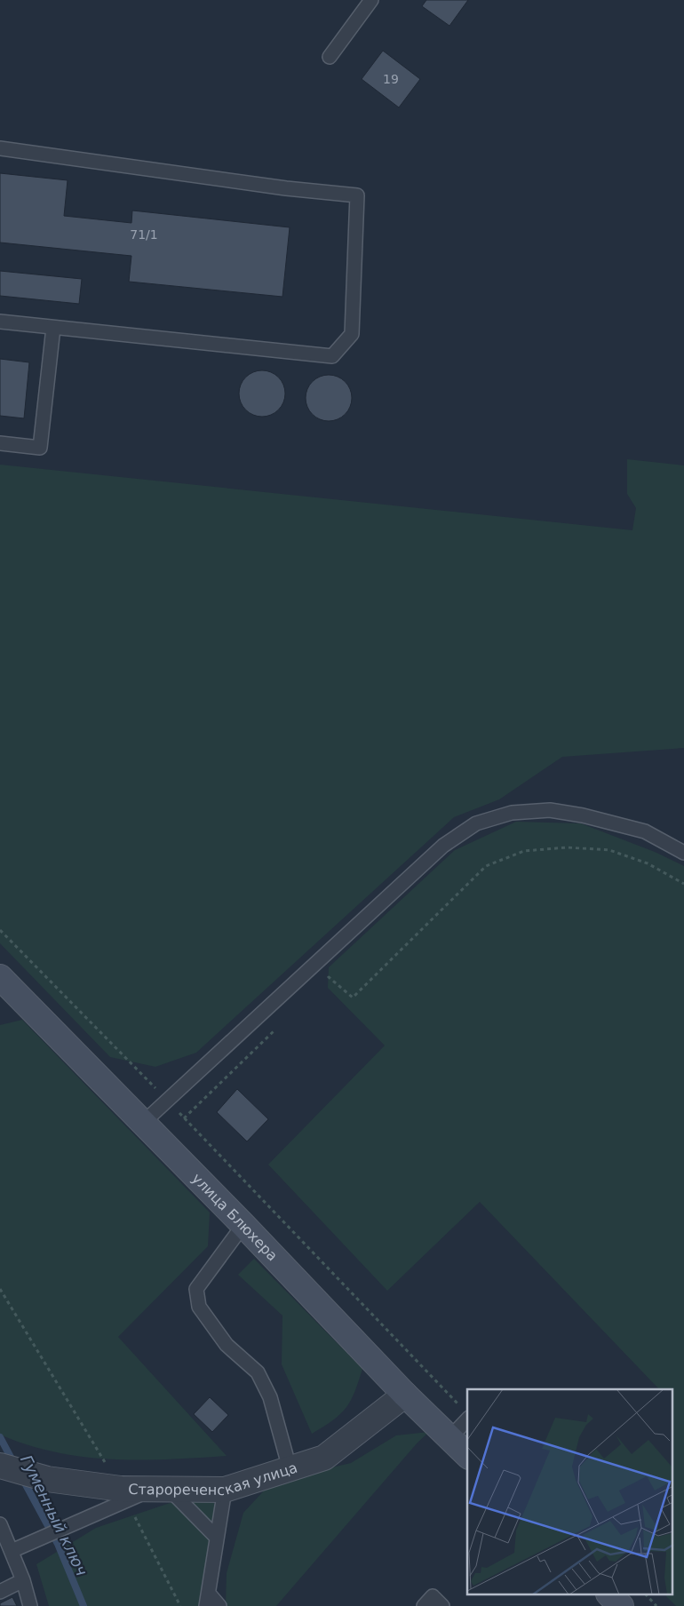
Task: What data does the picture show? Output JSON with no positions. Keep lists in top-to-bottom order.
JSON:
{
  "streets": {
    "main road": ["улица Блюхера"],
    "street": ["Старореченская улица"]
  },
  "crossings": [
    ["улица Блюхера", "Старореченская улица"]
  ],
  "water": ["Гуменный ключ"],
  "house_numbers": ["19", "71/1"]
}
